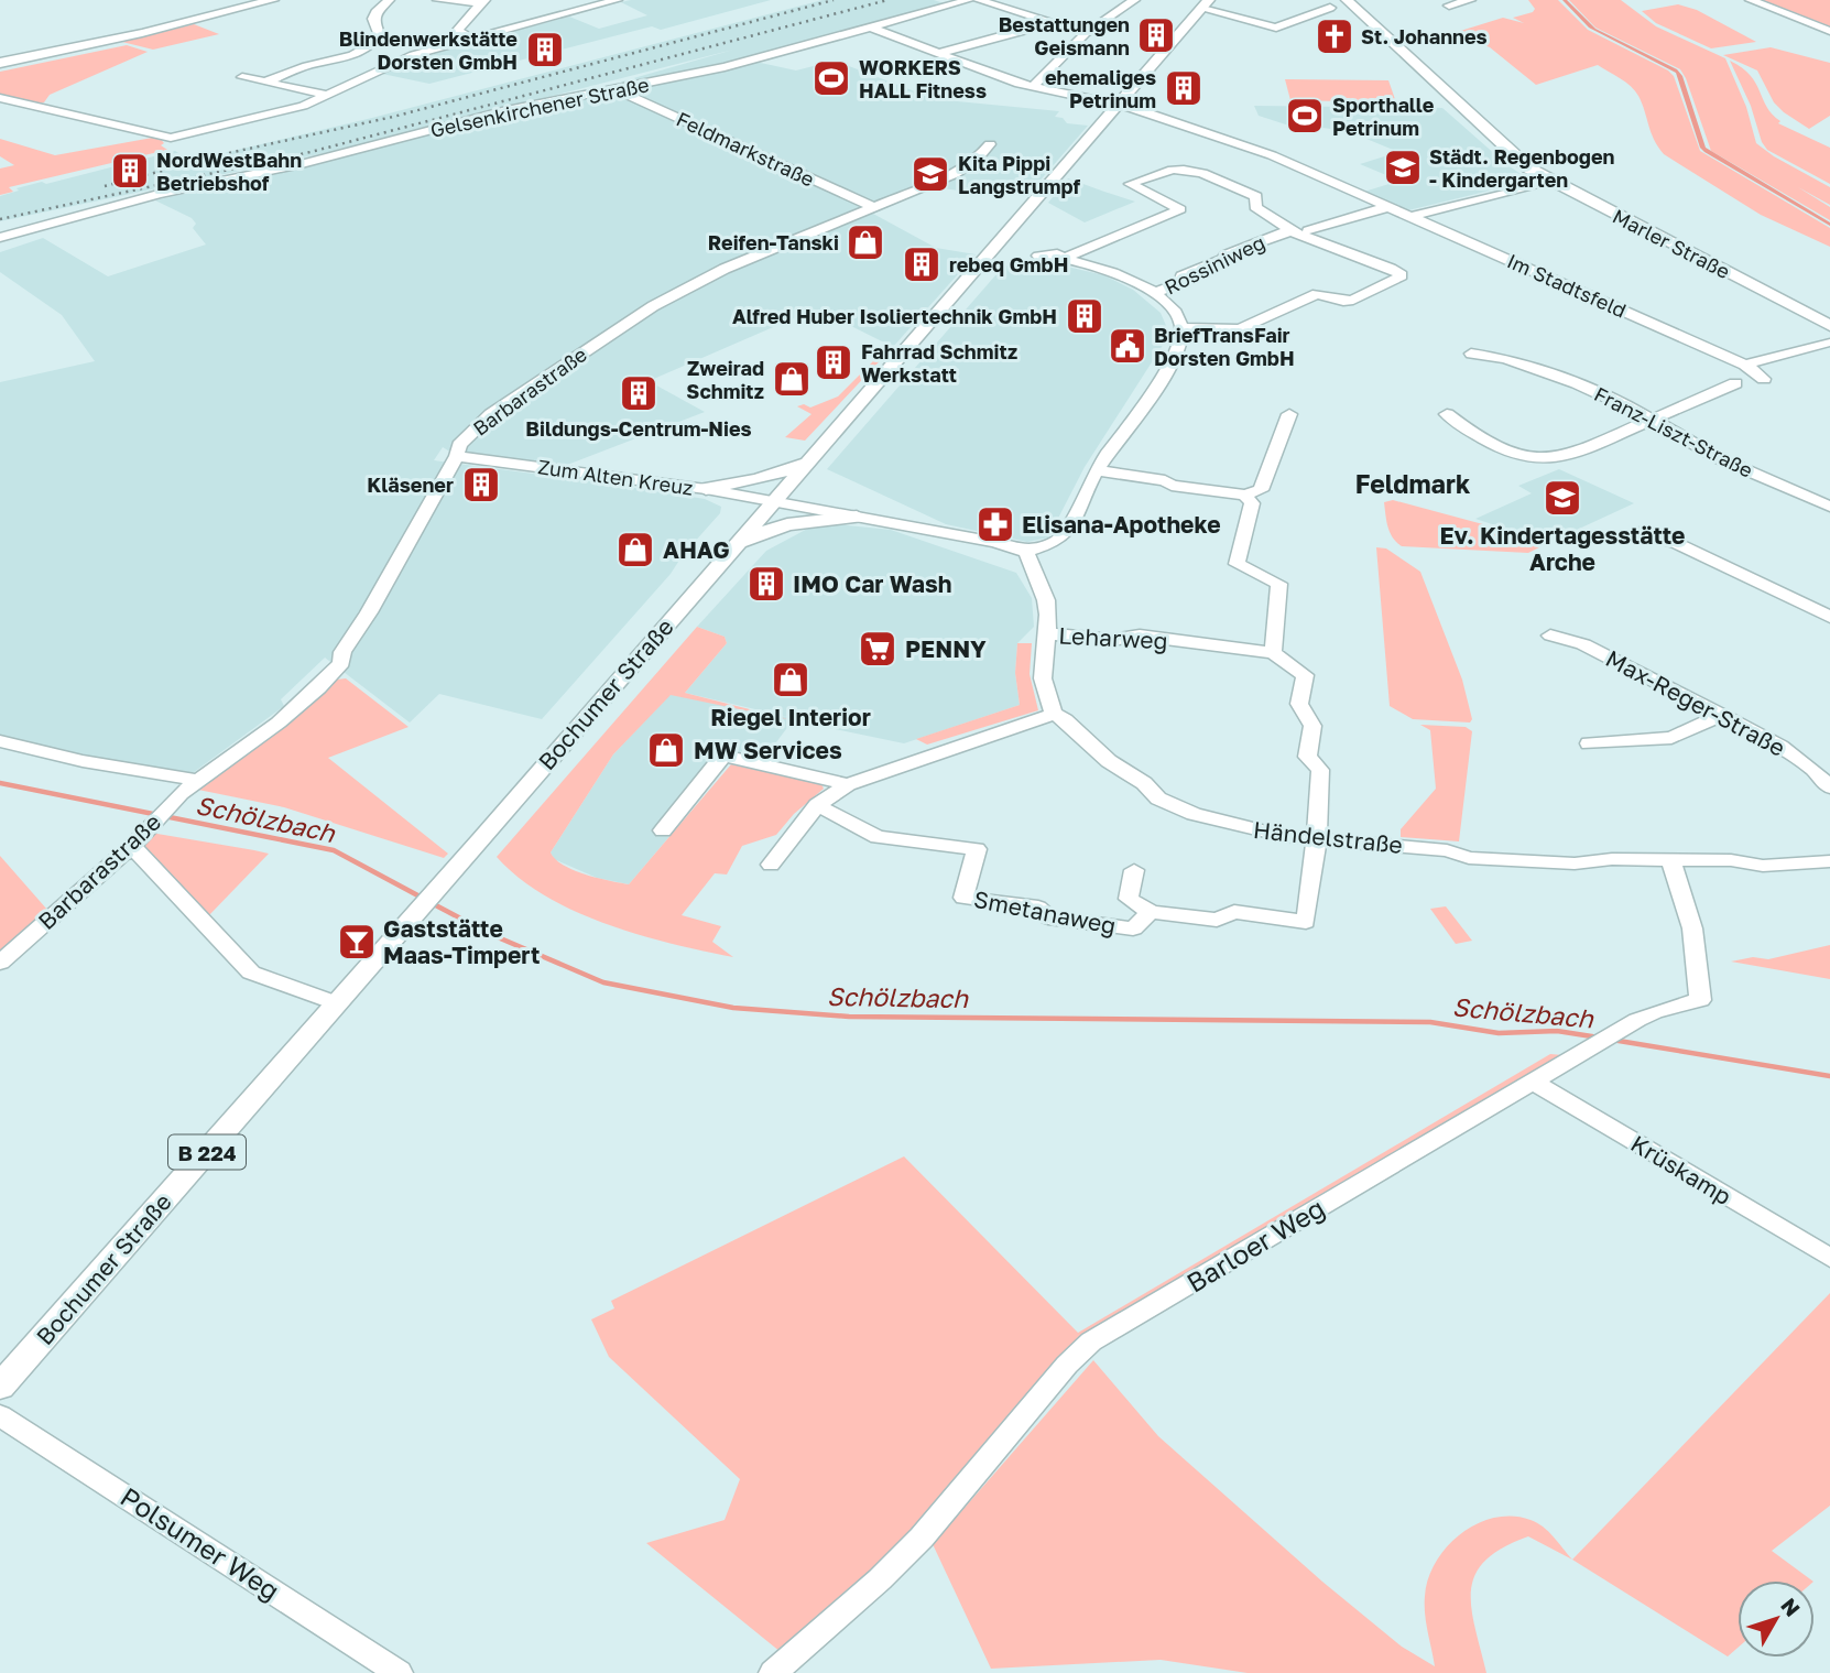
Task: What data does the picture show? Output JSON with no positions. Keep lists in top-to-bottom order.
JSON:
{
  "streets": {
    "main road": ["Marler Straße", "Bochumer Straße", "B 224"],
    "street": [
      "Gelsenkirchener Straße",
      "Feldmarkstraße",
      "Rossiniweg",
      "Im Stadtsfeld",
      "Barbarastraße",
      "Franz-Liszt-Straße",
      "Zum Alten Kreuz",
      "Leharweg",
      "Max-Reger-Straße",
      "Händelstraße",
      "Smetanaweg",
      "Krüskamp",
      "Barloer Weg",
      "Polsumer Weg"
    ]
  },
  "crossings": [
    ["Gelsenkirchener Straße", "Feldmarkstraße"],
    ["Gelsenkirchener Straße", "Im Stadtsfeld"],
    ["Feldmarkstraße", "Barbarastraße"],
    ["Im Stadtsfeld", "Bochumer Straße"],
    ["Barbarastraße", "Zum Alten Kreuz"],
    ["Zum Alten Kreuz", "Bochumer Straße"],
    ["Leharweg", "Händelstraße"],
    ["Leharweg", "Smetanaweg"],
    ["Händelstraße", "Smetanaweg"],
    ["Händelstraße", "Barloer Weg"],
    ["Krüskamp", "Barloer Weg"]
  ],
  "districts": ["Feldmark"],
  "water": ["Schölzbach"],
  "places": {
    "building": [
      "Bestattungen Geismann",
      "Blindenwerkstätte Dorsten GmbH",
      "ehemaliges Petrinum",
      "NordWestBahn Betriebshof",
      "rebeq GmbH",
      "Alfred Huber Isoliertechnik GmbH",
      "Fahrrad Schmitz Werkstatt",
      "Bildungs-Centrum-Nies",
      "Kläsener",
      "IMO Car Wash"
    ],
    "church": ["St. Johannes"],
    "sports": ["WORKERS HALL Fitness", "Sporthalle Petrinum"],
    "school or university": ["Städt. Regenbogen - Kindergarten", "Kita Pippi Langstrumpf", "Ev. Kindertagesstätte Arche"],
    "shop": [
      "Reifen-Tanski",
      "Zweirad Schmitz",
      "AHAG",
      "Riegel Interior",
      "MW Services"
    ],
    "public building": ["BriefTransFair Dorsten GmbH"],
    "pharmacy": ["Elisana-Apotheke"],
    "supermarket": ["PENNY"],
    "bar": ["Gaststätte Maas-Timpert"]
  },
  "north": "top right"
}
